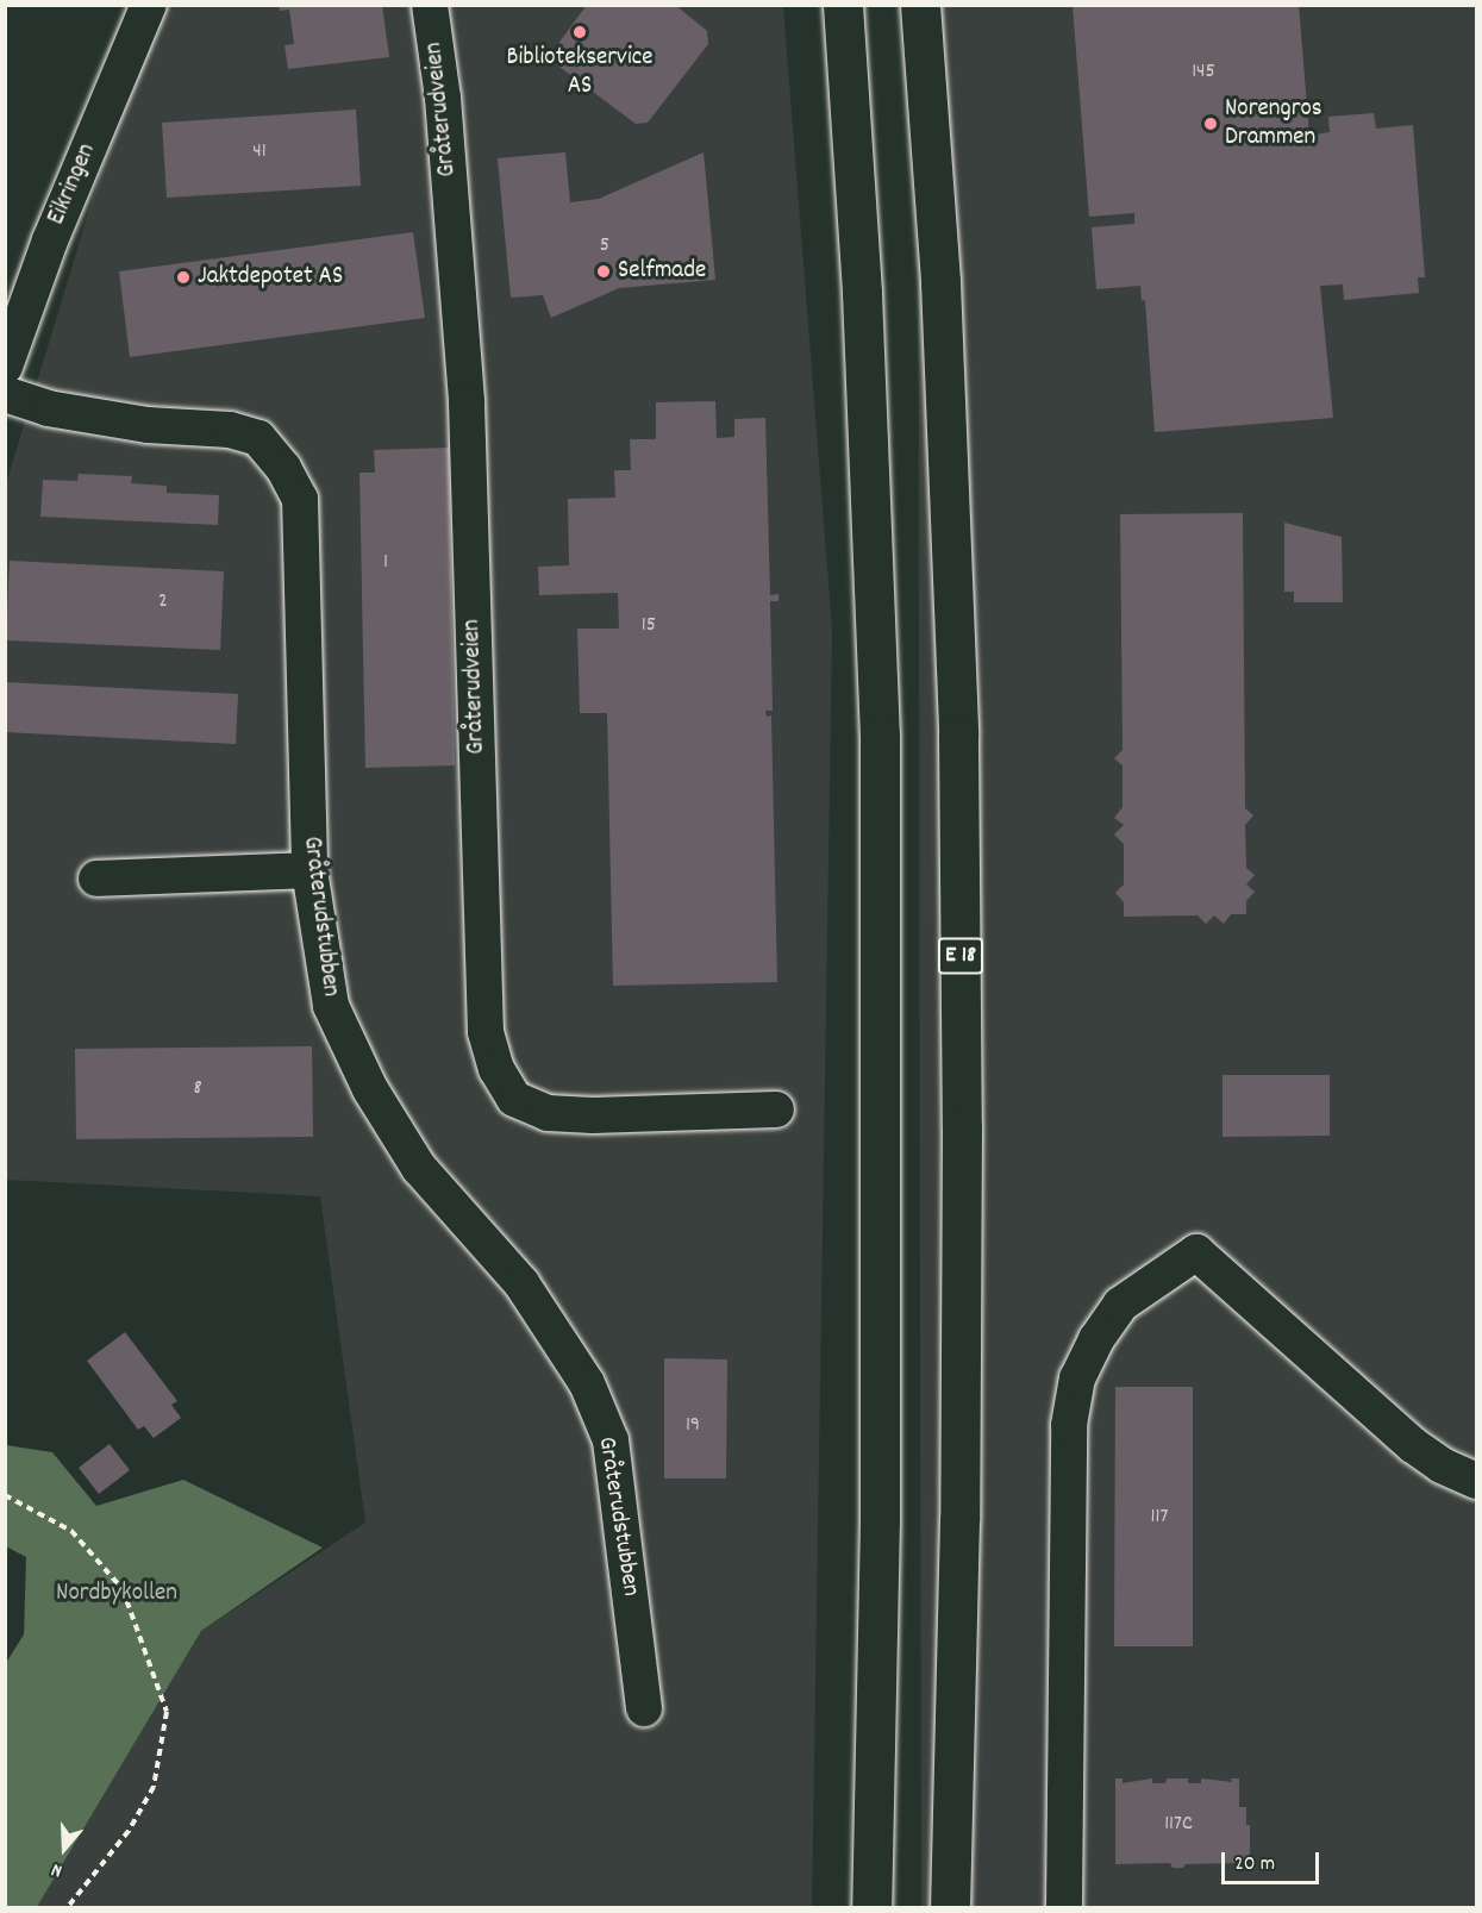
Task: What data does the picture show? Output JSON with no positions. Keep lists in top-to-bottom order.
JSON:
{
  "streets": {
    "highway": ["E 18"],
    "street": ["Gråterudveien", "Eikringen", "Gråterudstubben"]
  },
  "parks": ["Nordbykollen"],
  "places": [
    "Bibliotekservice AS",
    "Norengros Drammen",
    "Selfmade",
    "Jaktdepotet AS"
  ],
  "house_numbers": [
    "145",
    "41",
    "5",
    "1",
    "2",
    "15",
    "8",
    "19",
    "117",
    "117C"
  ],
  "scale_bar": "20 m",
  "north": "bottom"
}
